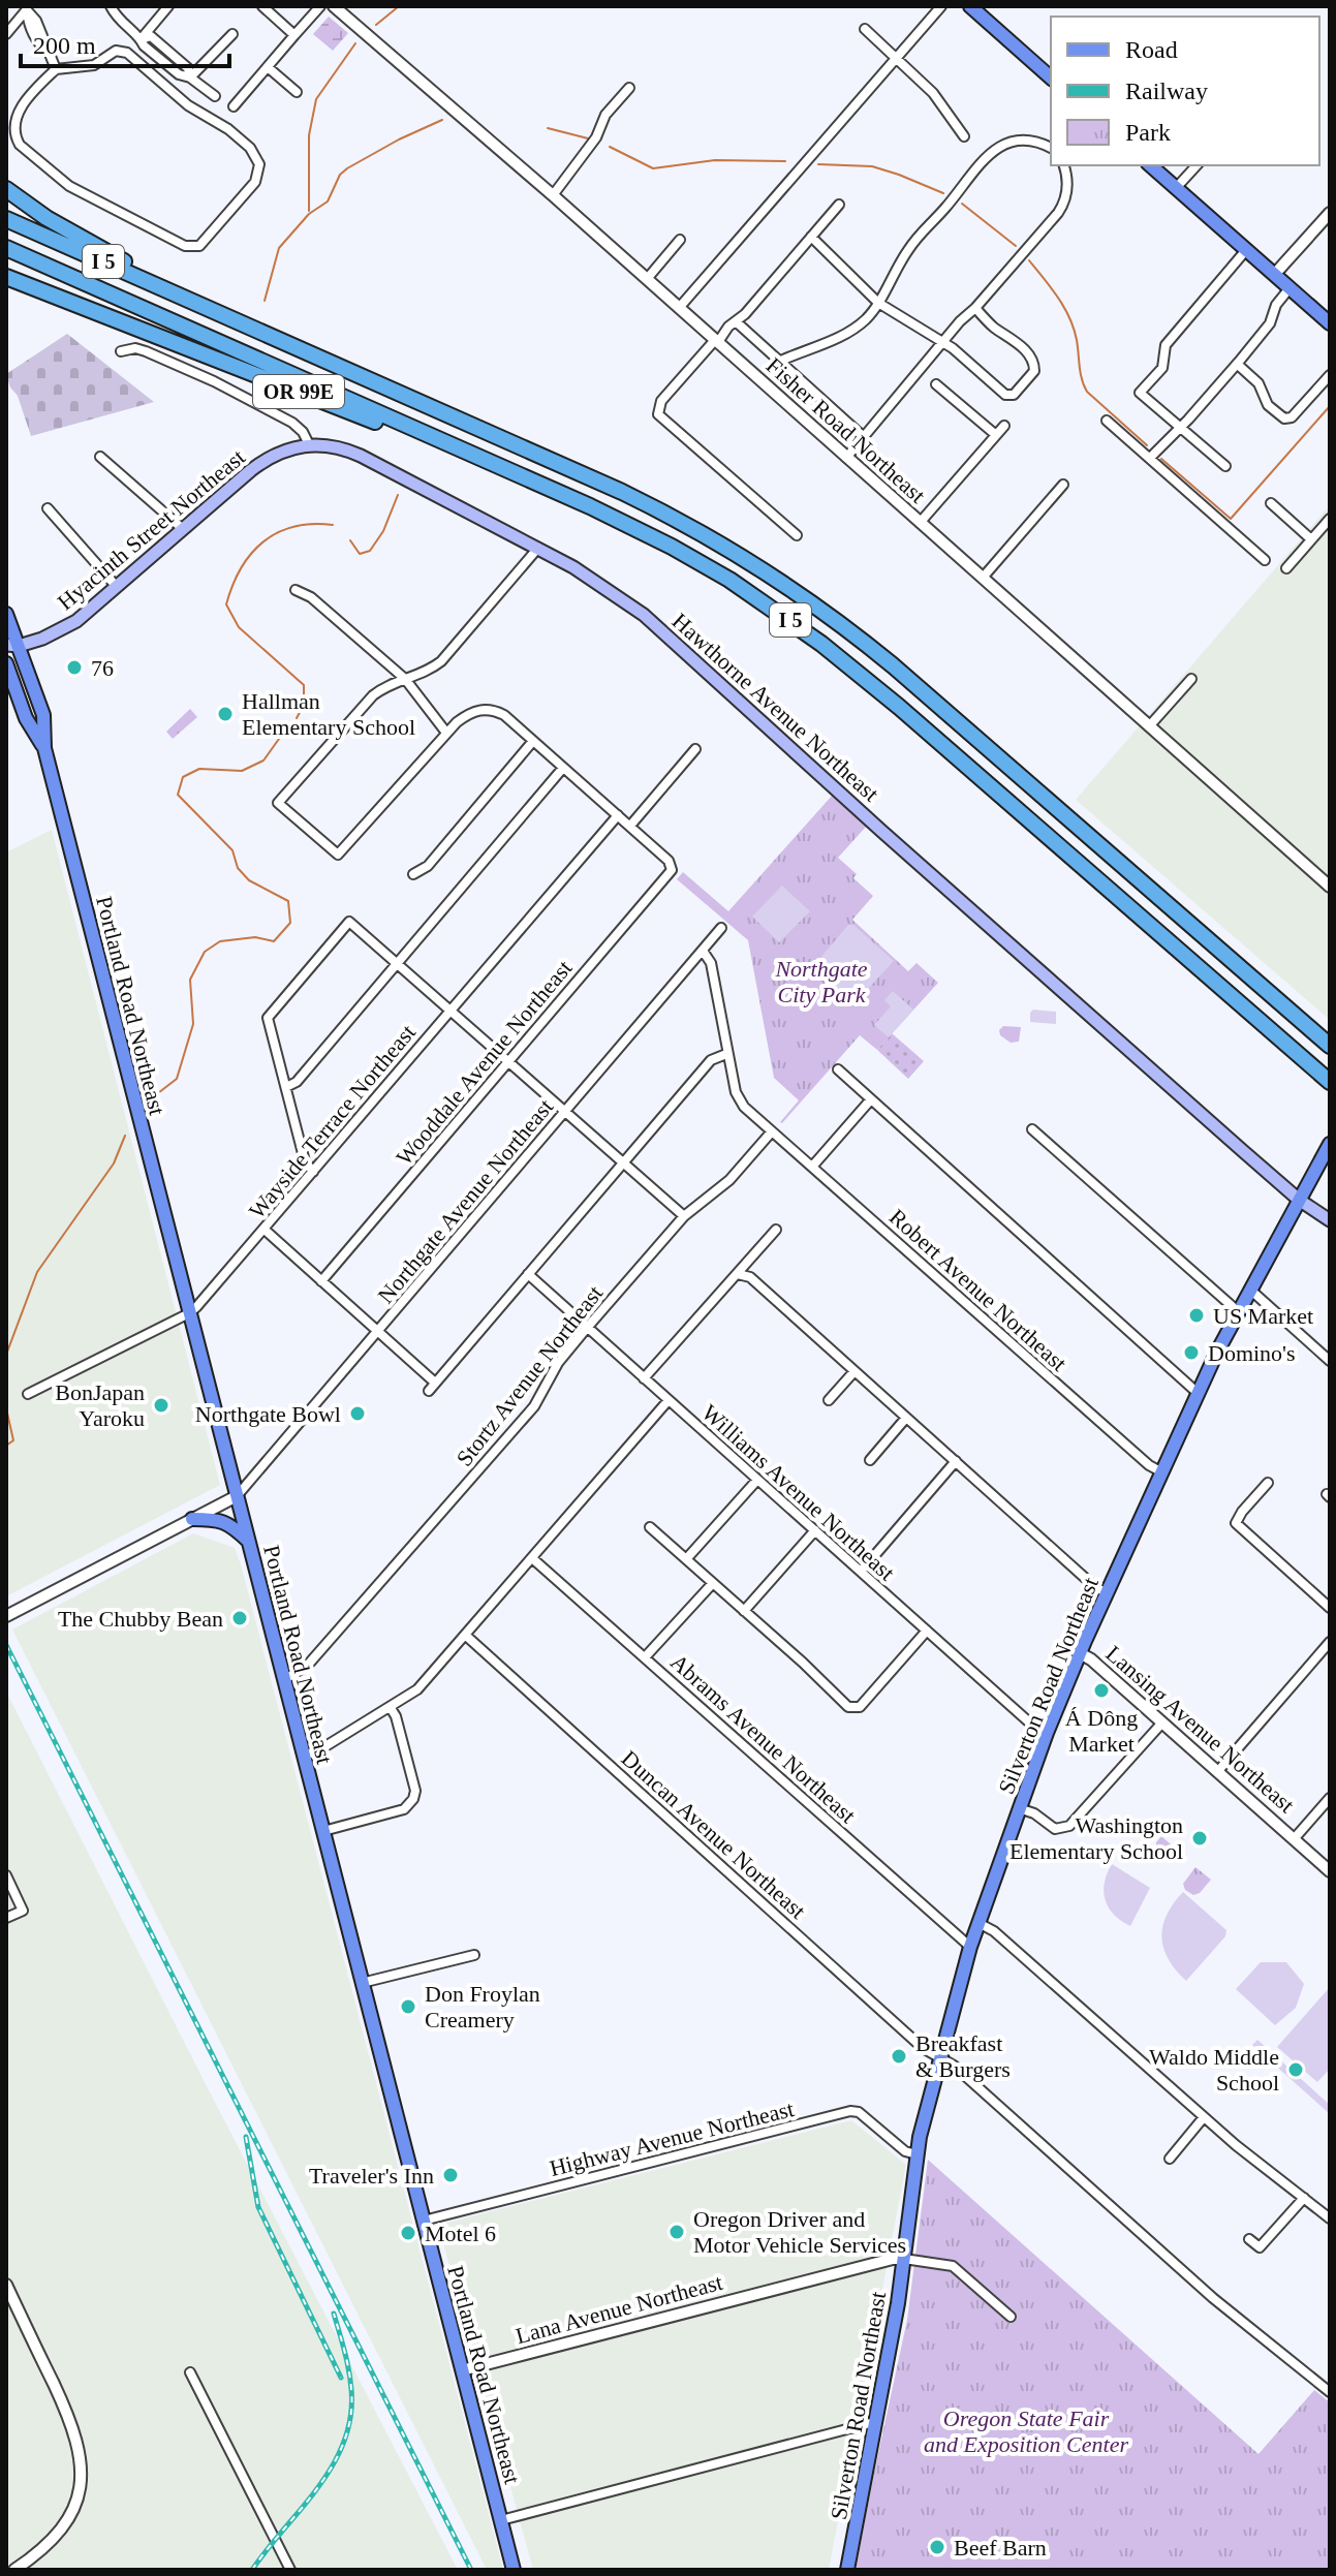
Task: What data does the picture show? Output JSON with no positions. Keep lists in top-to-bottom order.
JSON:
{
  "streets": {
    "highway": ["I 5", "OR 99E"],
    "main road": [
      "Hyacinth Street Northeast",
      "Hawthorne Avenue Northeast",
      "Portland Road Northeast",
      "Silverton Road Northeast"
    ],
    "street": [
      "Fisher Road Northeast",
      "Wooddale Avenue Northeast",
      "Wayside Terrace Northeast",
      "Northgate Avenue Northeast",
      "Robert Avenue Northeast",
      "Stortz Avenue Northeast",
      "Williams Avenue Northeast",
      "Lansing Avenue Northeast",
      "Abrams Avenue Northeast",
      "Duncan Avenue Northeast",
      "Highway Avenue Northeast",
      "Lana Avenue Northeast"
    ]
  },
  "crossings": [
    ["I 5", "OR 99E"],
    ["Hyacinth Street Northeast", "Hawthorne Avenue Northeast"],
    ["Hyacinth Street Northeast", "Portland Road Northeast"],
    ["Hawthorne Avenue Northeast", "Silverton Road Northeast"],
    ["Portland Road Northeast", "Wayside Terrace Northeast"],
    ["Portland Road Northeast", "Northgate Avenue Northeast"],
    ["Portland Road Northeast", "Stortz Avenue Northeast"],
    ["Portland Road Northeast", "Highway Avenue Northeast"],
    ["Portland Road Northeast", "Lana Avenue Northeast"],
    ["Northgate Avenue Northeast", "Robert Avenue Northeast"],
    ["Robert Avenue Northeast", "Stortz Avenue Northeast"],
    ["Robert Avenue Northeast", "Silverton Road Northeast"],
    ["Stortz Avenue Northeast", "Williams Avenue Northeast"],
    ["Williams Avenue Northeast", "Silverton Road Northeast"],
    ["Silverton Road Northeast", "Lansing Avenue Northeast"],
    ["Silverton Road Northeast", "Abrams Avenue Northeast"],
    ["Silverton Road Northeast", "Duncan Avenue Northeast"],
    ["Silverton Road Northeast", "Highway Avenue Northeast"],
    ["Silverton Road Northeast", "Lana Avenue Northeast"]
  ],
  "parks": ["Northgate City Park", "Oregon State Fair and Exposition Center"],
  "places": [
    "76",
    "Hallman Elementary School",
    "US Market",
    "Domino's",
    "BonJapan Yaroku",
    "Northgate Bowl",
    "The Chubby Bean",
    "Á Dông Market",
    "Washington Elementary School",
    "Don Froylan Creamery",
    "Breakfast & Burgers",
    "Waldo Middle School",
    "Traveler's Inn",
    "Oregon Driver and Motor Vehicle Services",
    "Motel 6",
    "Beef Barn"
  ],
  "legend": ["Road", "Railway", "Park"],
  "scale_bar": "200 m"
}
